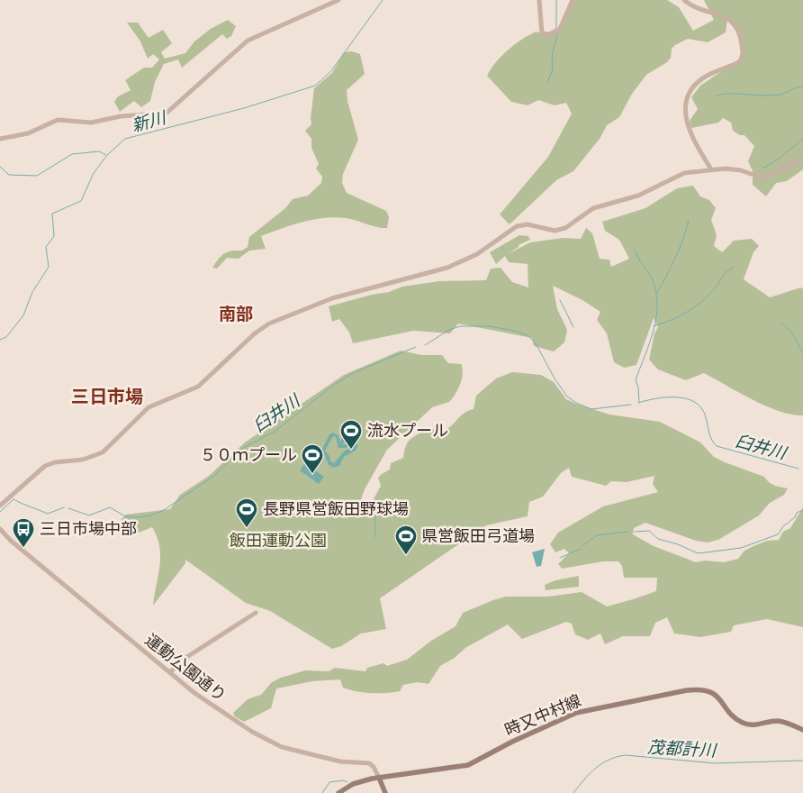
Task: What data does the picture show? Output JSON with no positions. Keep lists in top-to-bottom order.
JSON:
{
  "streets": {
    "main road": ["時又中村線"],
    "street": ["運動公園通り"]
  },
  "crossings": [
    ["運動公園通り", "時又中村線"]
  ],
  "districts": ["南部", "三日市場"],
  "water": ["新川", "臼井川", "茂都計川"],
  "parks": ["飯田運動公園"],
  "places": {
    "sports": [
      "流水プール",
      "５０ｍプール",
      "長野県営飯田野球場",
      "県営飯田弓道場"
    ],
    "bus stop": ["三日市場中部"]
  }
}
